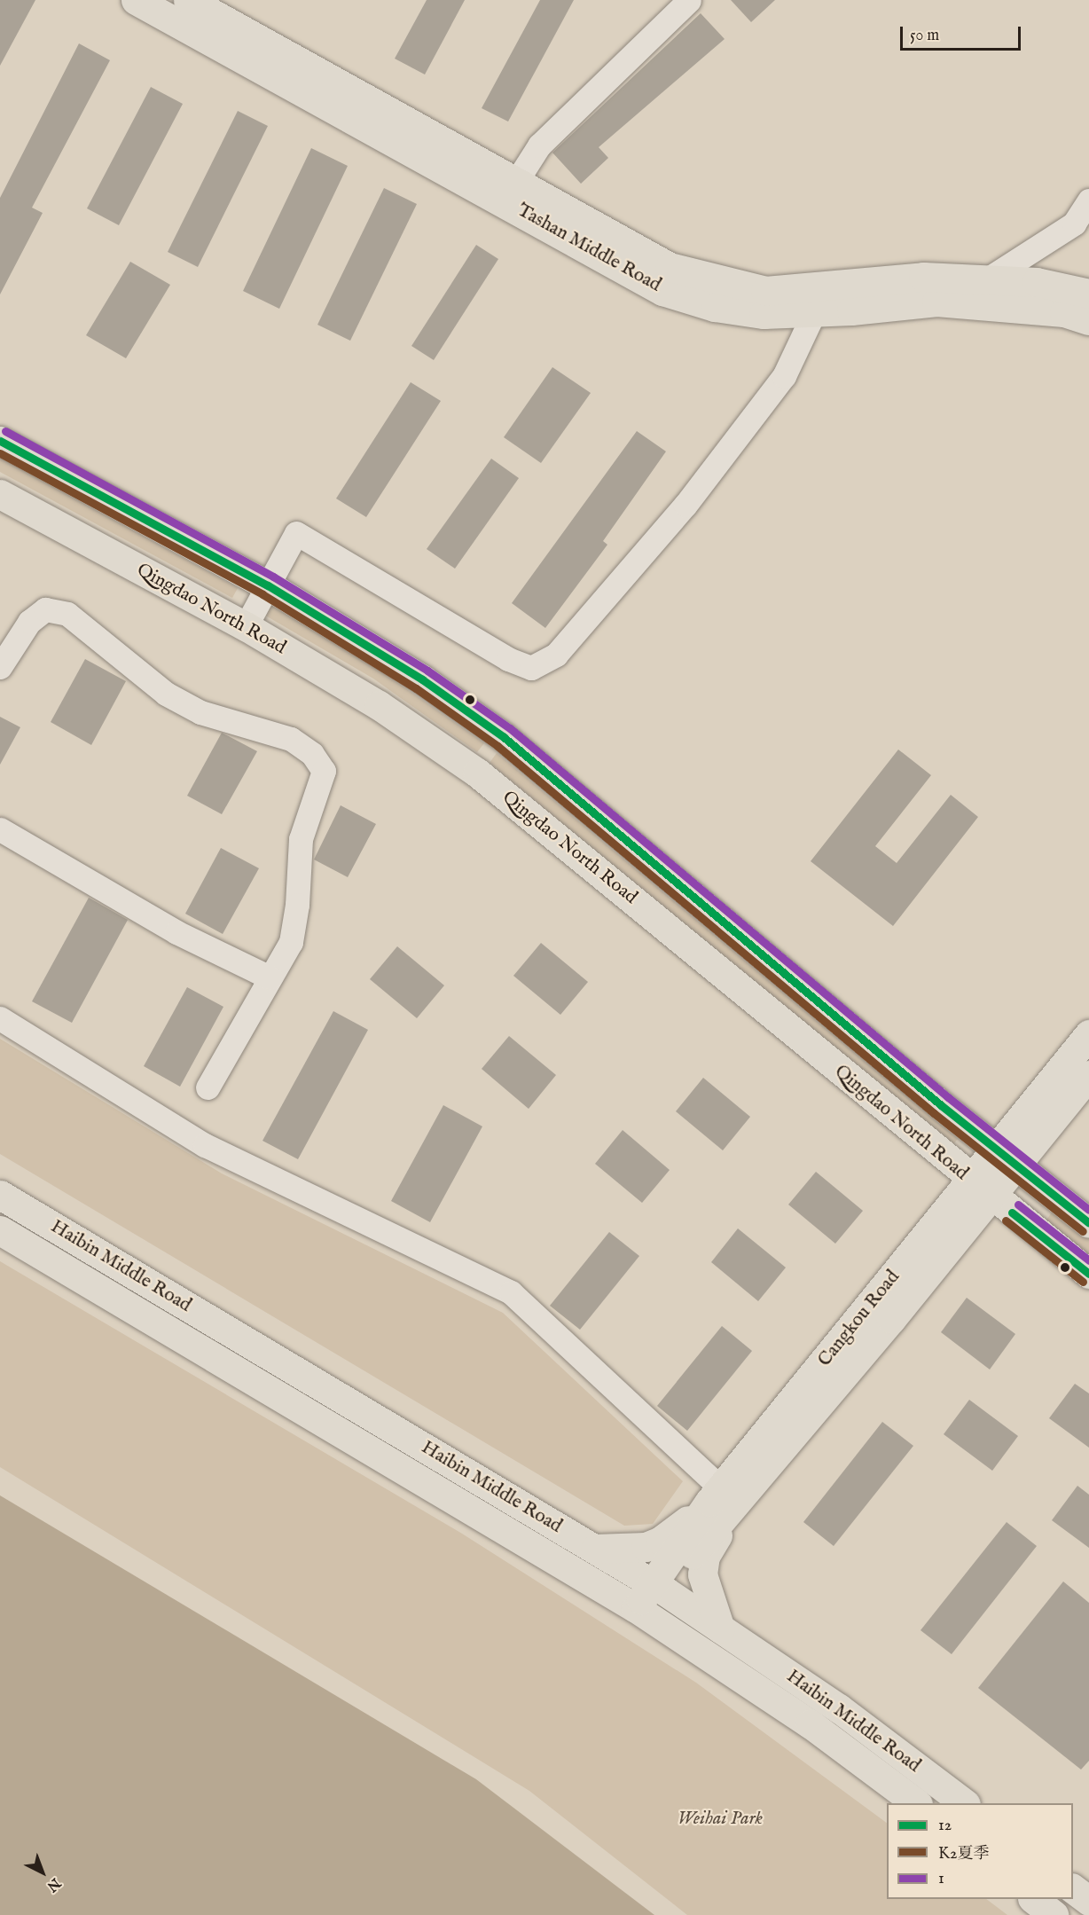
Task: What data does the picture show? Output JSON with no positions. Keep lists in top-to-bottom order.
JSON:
{
  "streets": {
    "main road": [
      "Tashan Middle Road",
      "Qingdao North Road",
      "Haibin Middle Road",
      "Cangkou Road"
    ]
  },
  "crossings": [
    ["Qingdao North Road", "Cangkou Road"],
    ["Haibin Middle Road", "Cangkou Road"]
  ],
  "parks": ["Weihai Park"],
  "lines": ["transit line 1", "transit line 12", "transit line K2夏季"],
  "legend": ["12", "K2夏季", "1"],
  "scale_bar": "50 m",
  "north": "bottom right"
}
